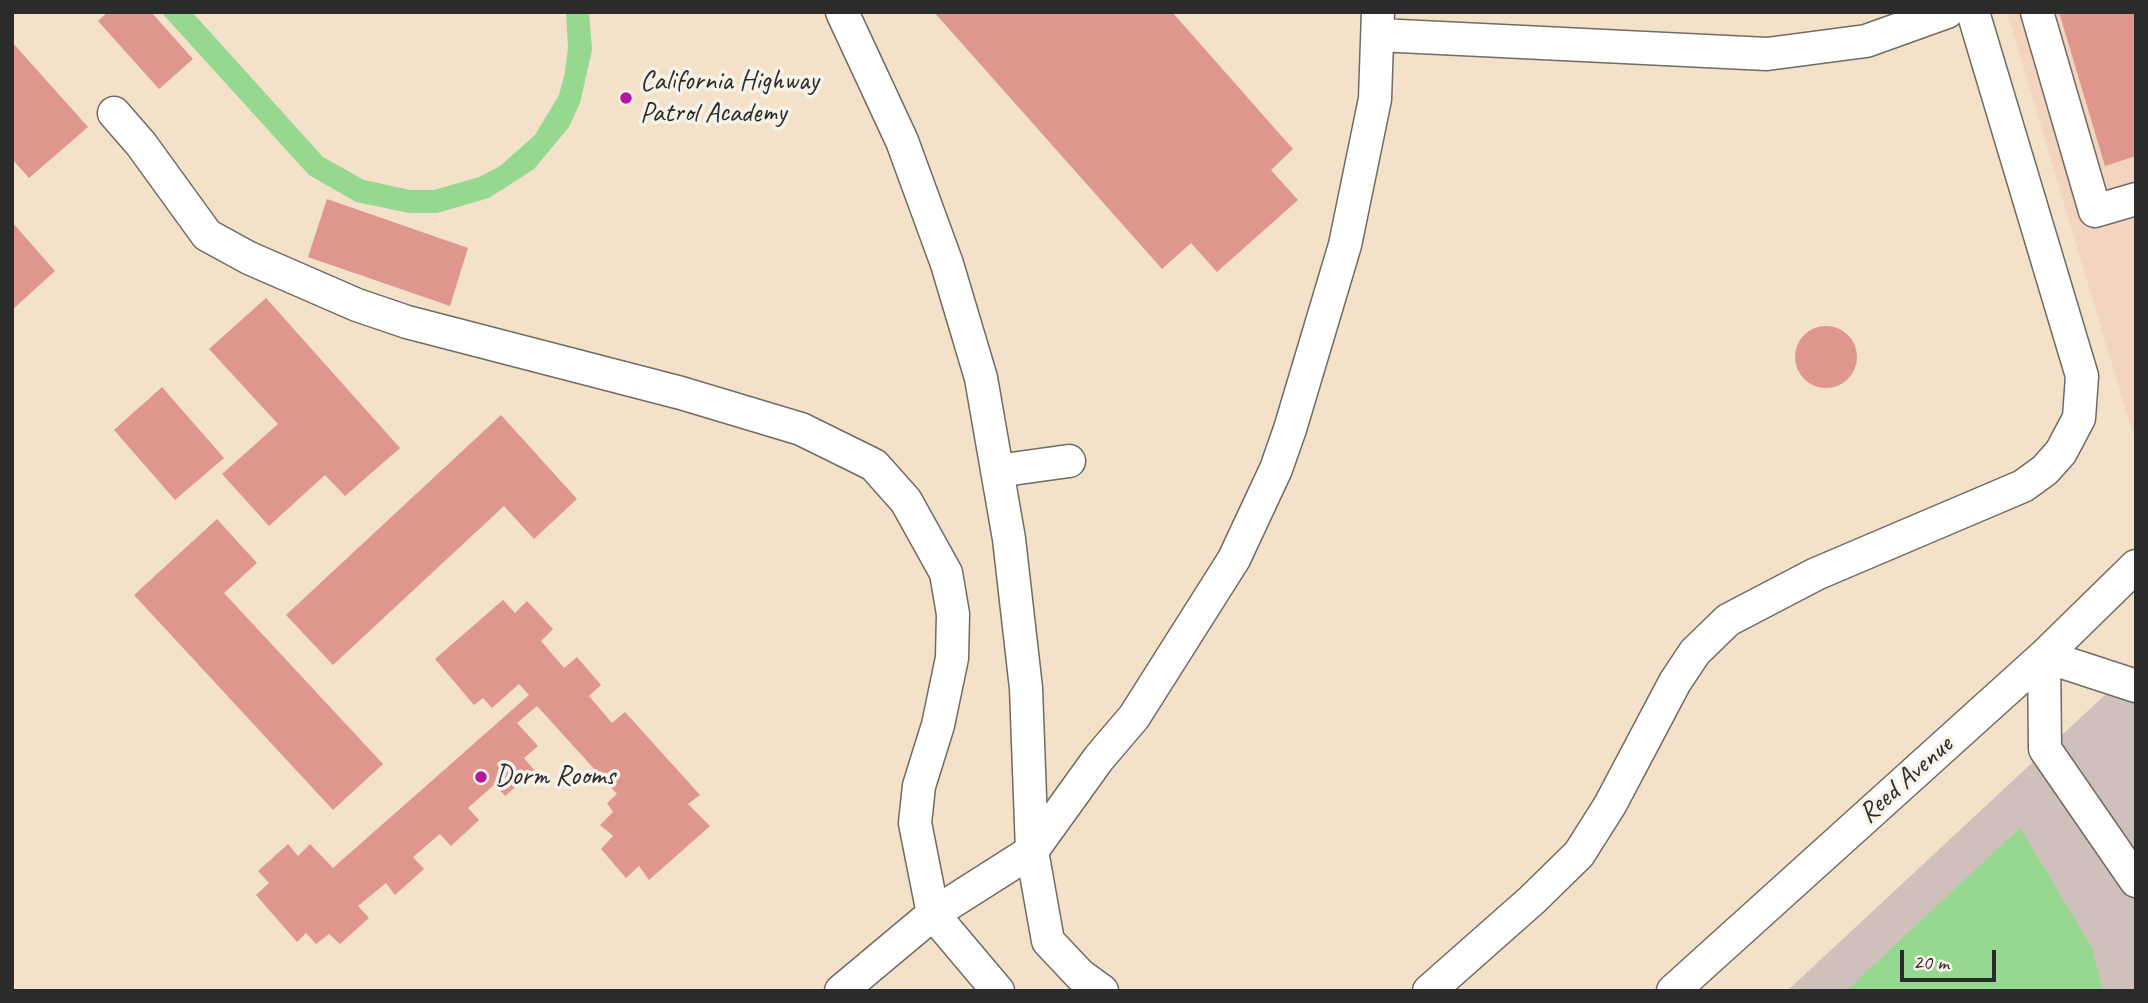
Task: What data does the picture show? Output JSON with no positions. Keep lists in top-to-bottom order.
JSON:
{
  "streets": {
    "street": ["Reed Avenue"]
  },
  "places": ["California Highway Patrol Academy", "Dorm Rooms"],
  "scale_bar": "20 m"
}
